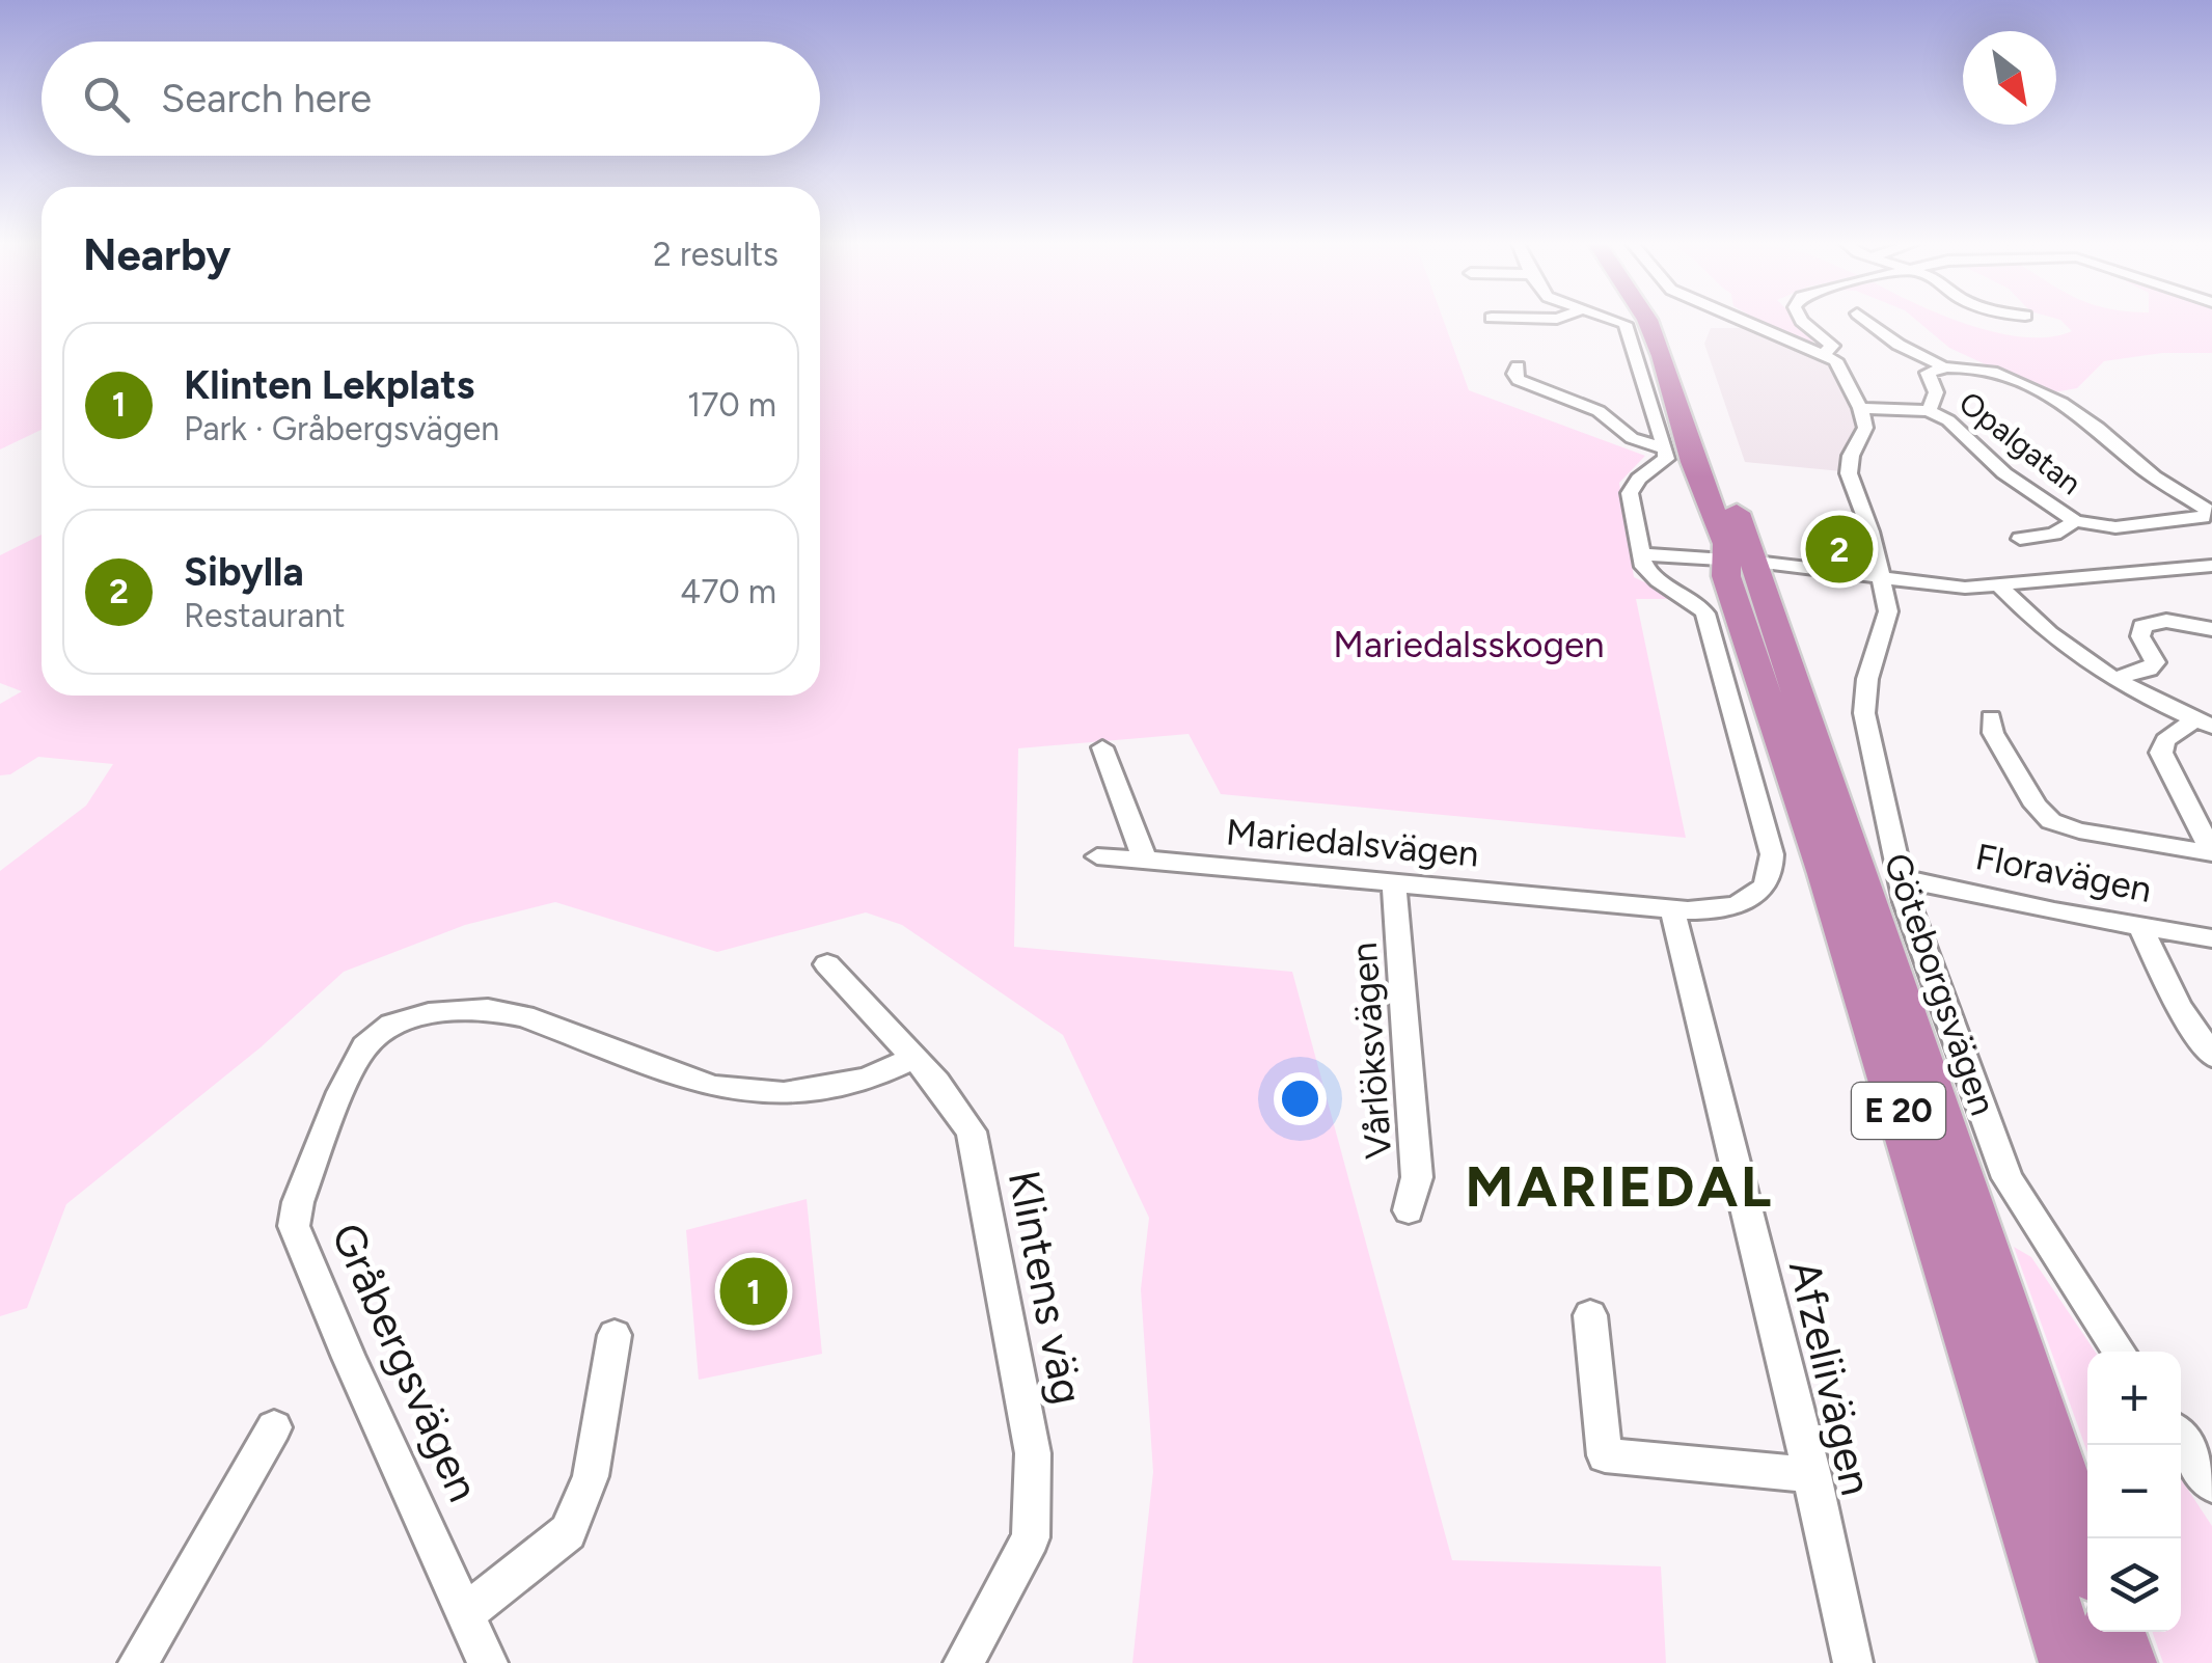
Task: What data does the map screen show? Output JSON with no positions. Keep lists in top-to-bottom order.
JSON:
{
  "streets": {
    "highway": ["E 20"],
    "street": [
      "Opalgatan",
      "Mariedalsvägen",
      "Floravägen",
      "Göteborgsvägen",
      "Vårlöksvägen",
      "Klintens väg",
      "Gråbergsvägen",
      "Afzeliivägen"
    ]
  },
  "crossings": [
    ["Opalgatan", "Göteborgsvägen"],
    ["Mariedalsvägen", "Vårlöksvägen"],
    ["Mariedalsvägen", "Afzeliivägen"],
    ["Floravägen", "Göteborgsvägen"],
    ["Klintens väg", "Gråbergsvägen"]
  ],
  "districts": ["MARIEDAL"],
  "parks": ["Mariedalsskogen"],
  "north": "bottom right",
  "page": {
    "search": "Search here",
    "heading": ["Nearby", "2 results"],
    "list": [
      {
        "mark": "1",
        "name": "Klinten Lekplats",
        "note": "Park · Gråbergsvägen",
        "value": "170 m"
      },
      {
        "mark": "2",
        "name": "Sibylla",
        "note": "Restaurant",
        "value": "470 m"
      }
    ],
    "pins": ["2", "1"],
    "map_buttons": ["+", "−"]
  }
}
